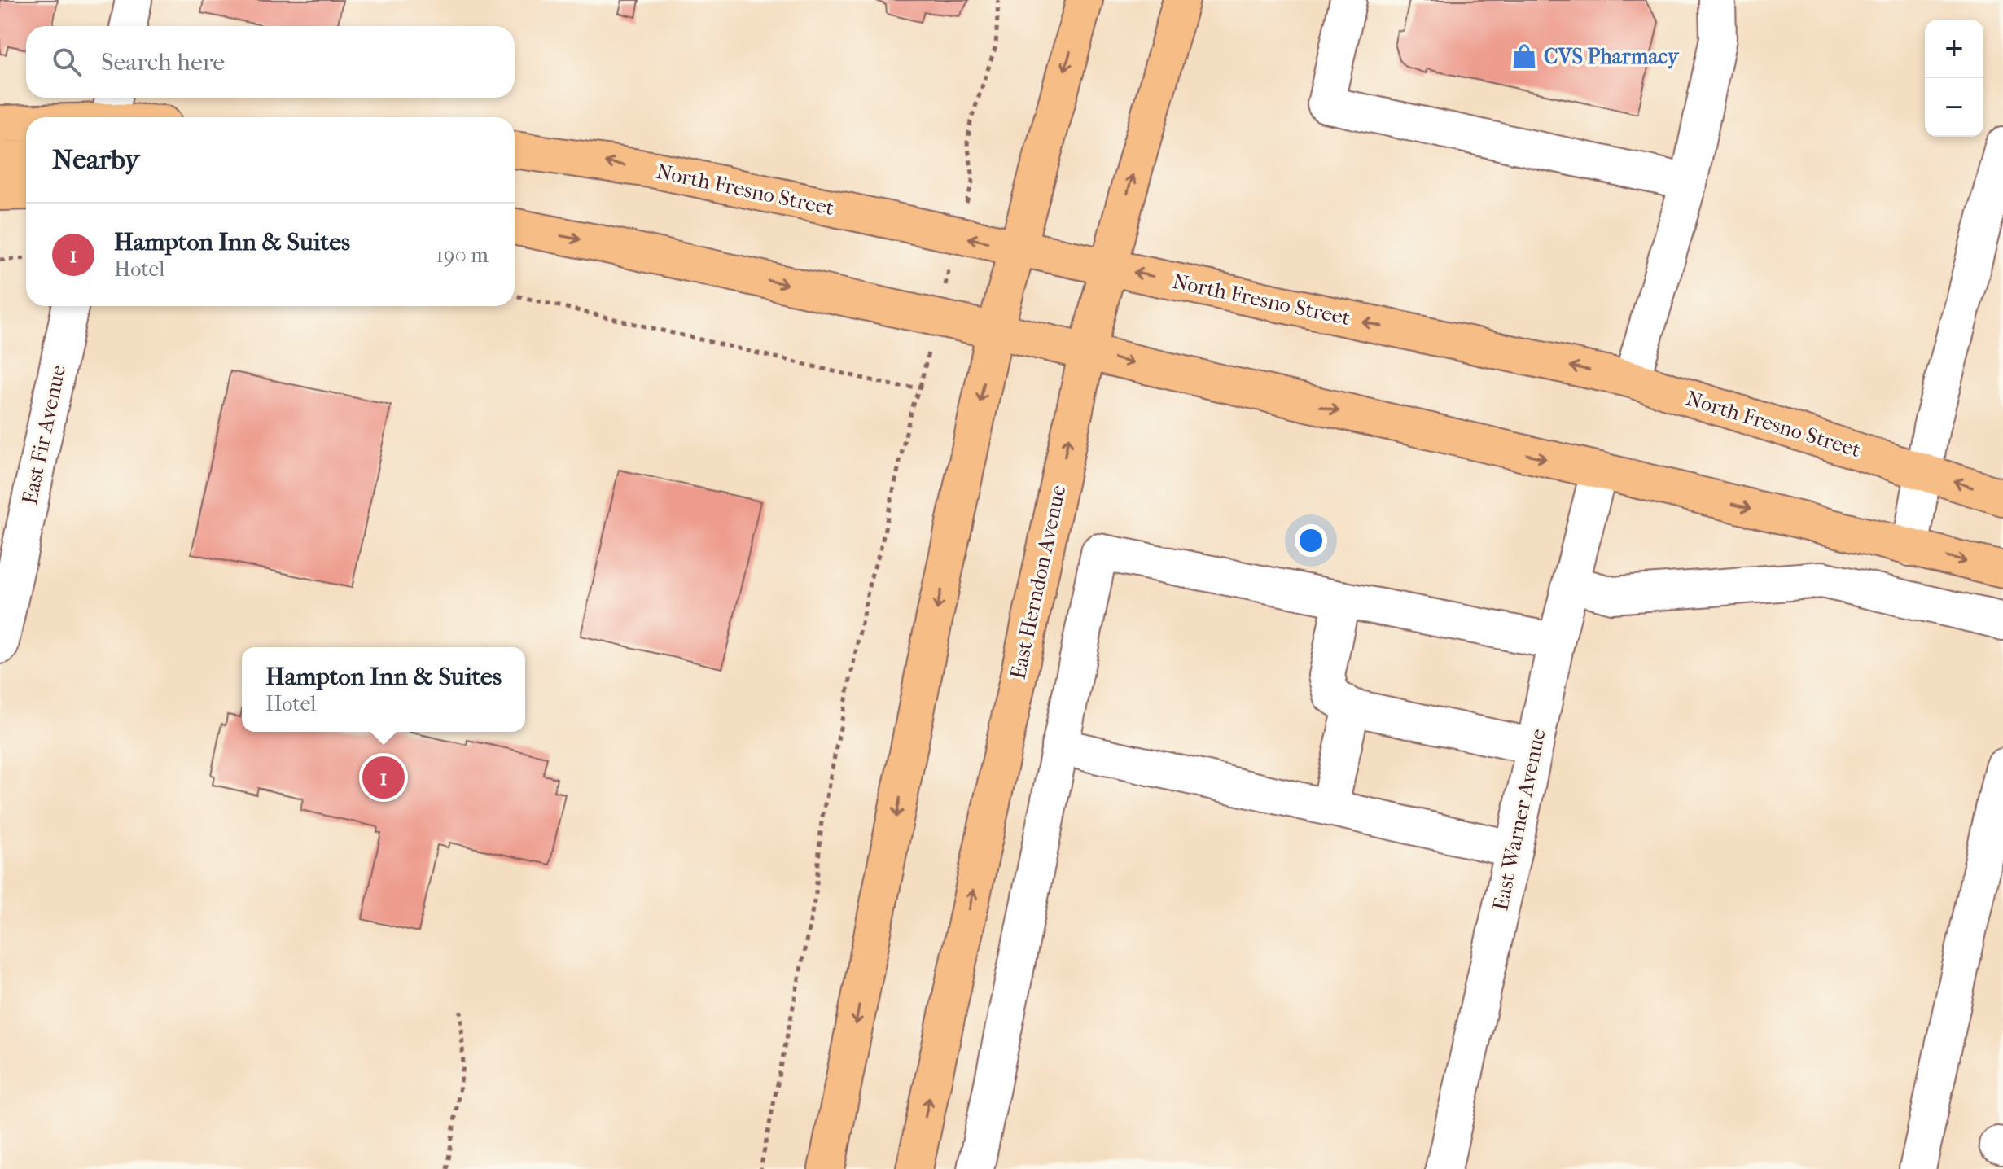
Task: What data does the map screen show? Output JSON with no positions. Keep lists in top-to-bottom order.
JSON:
{
  "streets": {
    "main road": ["North Fresno Street", "East Herndon Avenue"],
    "street": ["East Fir Avenue", "East Warner Avenue"]
  },
  "crossings": [
    ["North Fresno Street", "East Herndon Avenue"]
  ],
  "places": {
    "shop": ["CVS Pharmacy"]
  },
  "page": {
    "map_buttons": ["+", "−"],
    "search": "Search here",
    "heading": "Nearby",
    "list": [
      {
        "mark": "1",
        "name": "Hampton Inn & Suites",
        "note": "Hotel",
        "value": "190 m"
      }
    ],
    "popup": ["Hampton Inn & Suites", "Hotel"],
    "pins": "1"
  }
}
